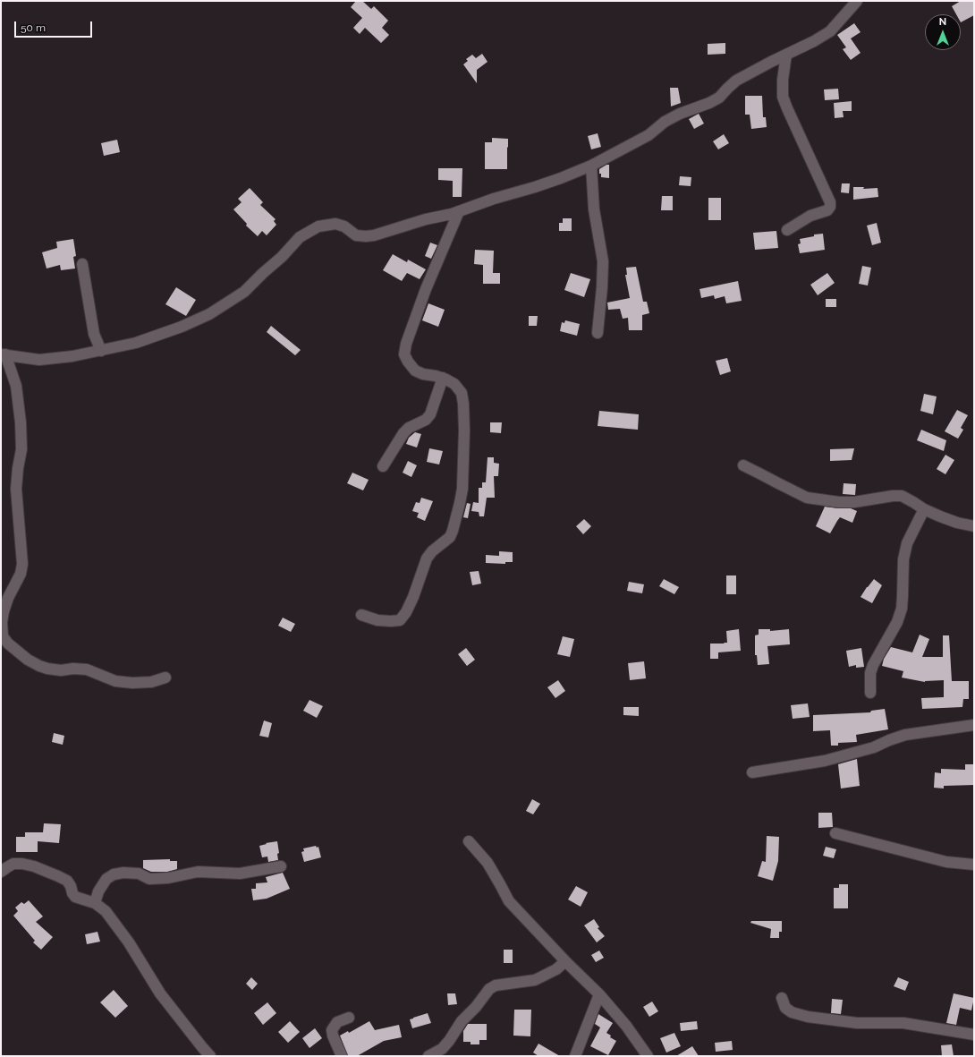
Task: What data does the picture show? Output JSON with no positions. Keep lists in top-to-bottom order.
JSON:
{
  "scale_bar": "50 m",
  "north": "top"
}
